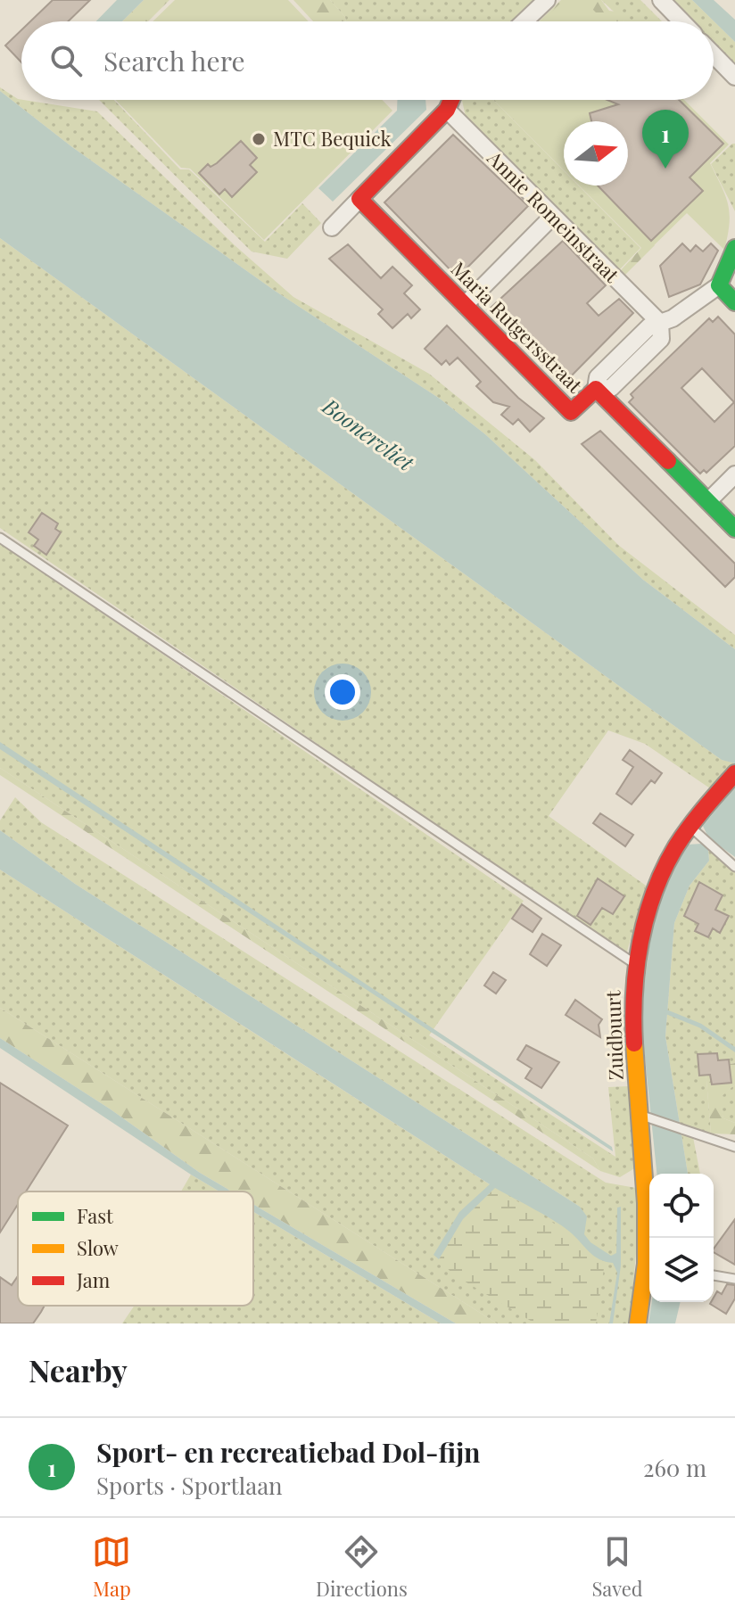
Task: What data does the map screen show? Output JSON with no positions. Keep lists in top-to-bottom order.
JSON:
{
  "streets": {
    "street": ["Annie Romeinstraat", "Maria Rutgersstraat", "Zuidbuurt"]
  },
  "water": ["Boonervliet"],
  "places": ["MTC Bequick"],
  "legend": ["Fast", "Slow", "Jam"],
  "north": "right",
  "page": {
    "search": "Search here",
    "pins": "1",
    "heading": "Nearby",
    "list": [
      {
        "mark": "1",
        "name": "Sport- en recreatiebad Dol-fijn",
        "note": "Sports · Sportlaan",
        "value": "260 m"
      }
    ],
    "nav": ["Map", "Directions", "Saved"]
  }
}
